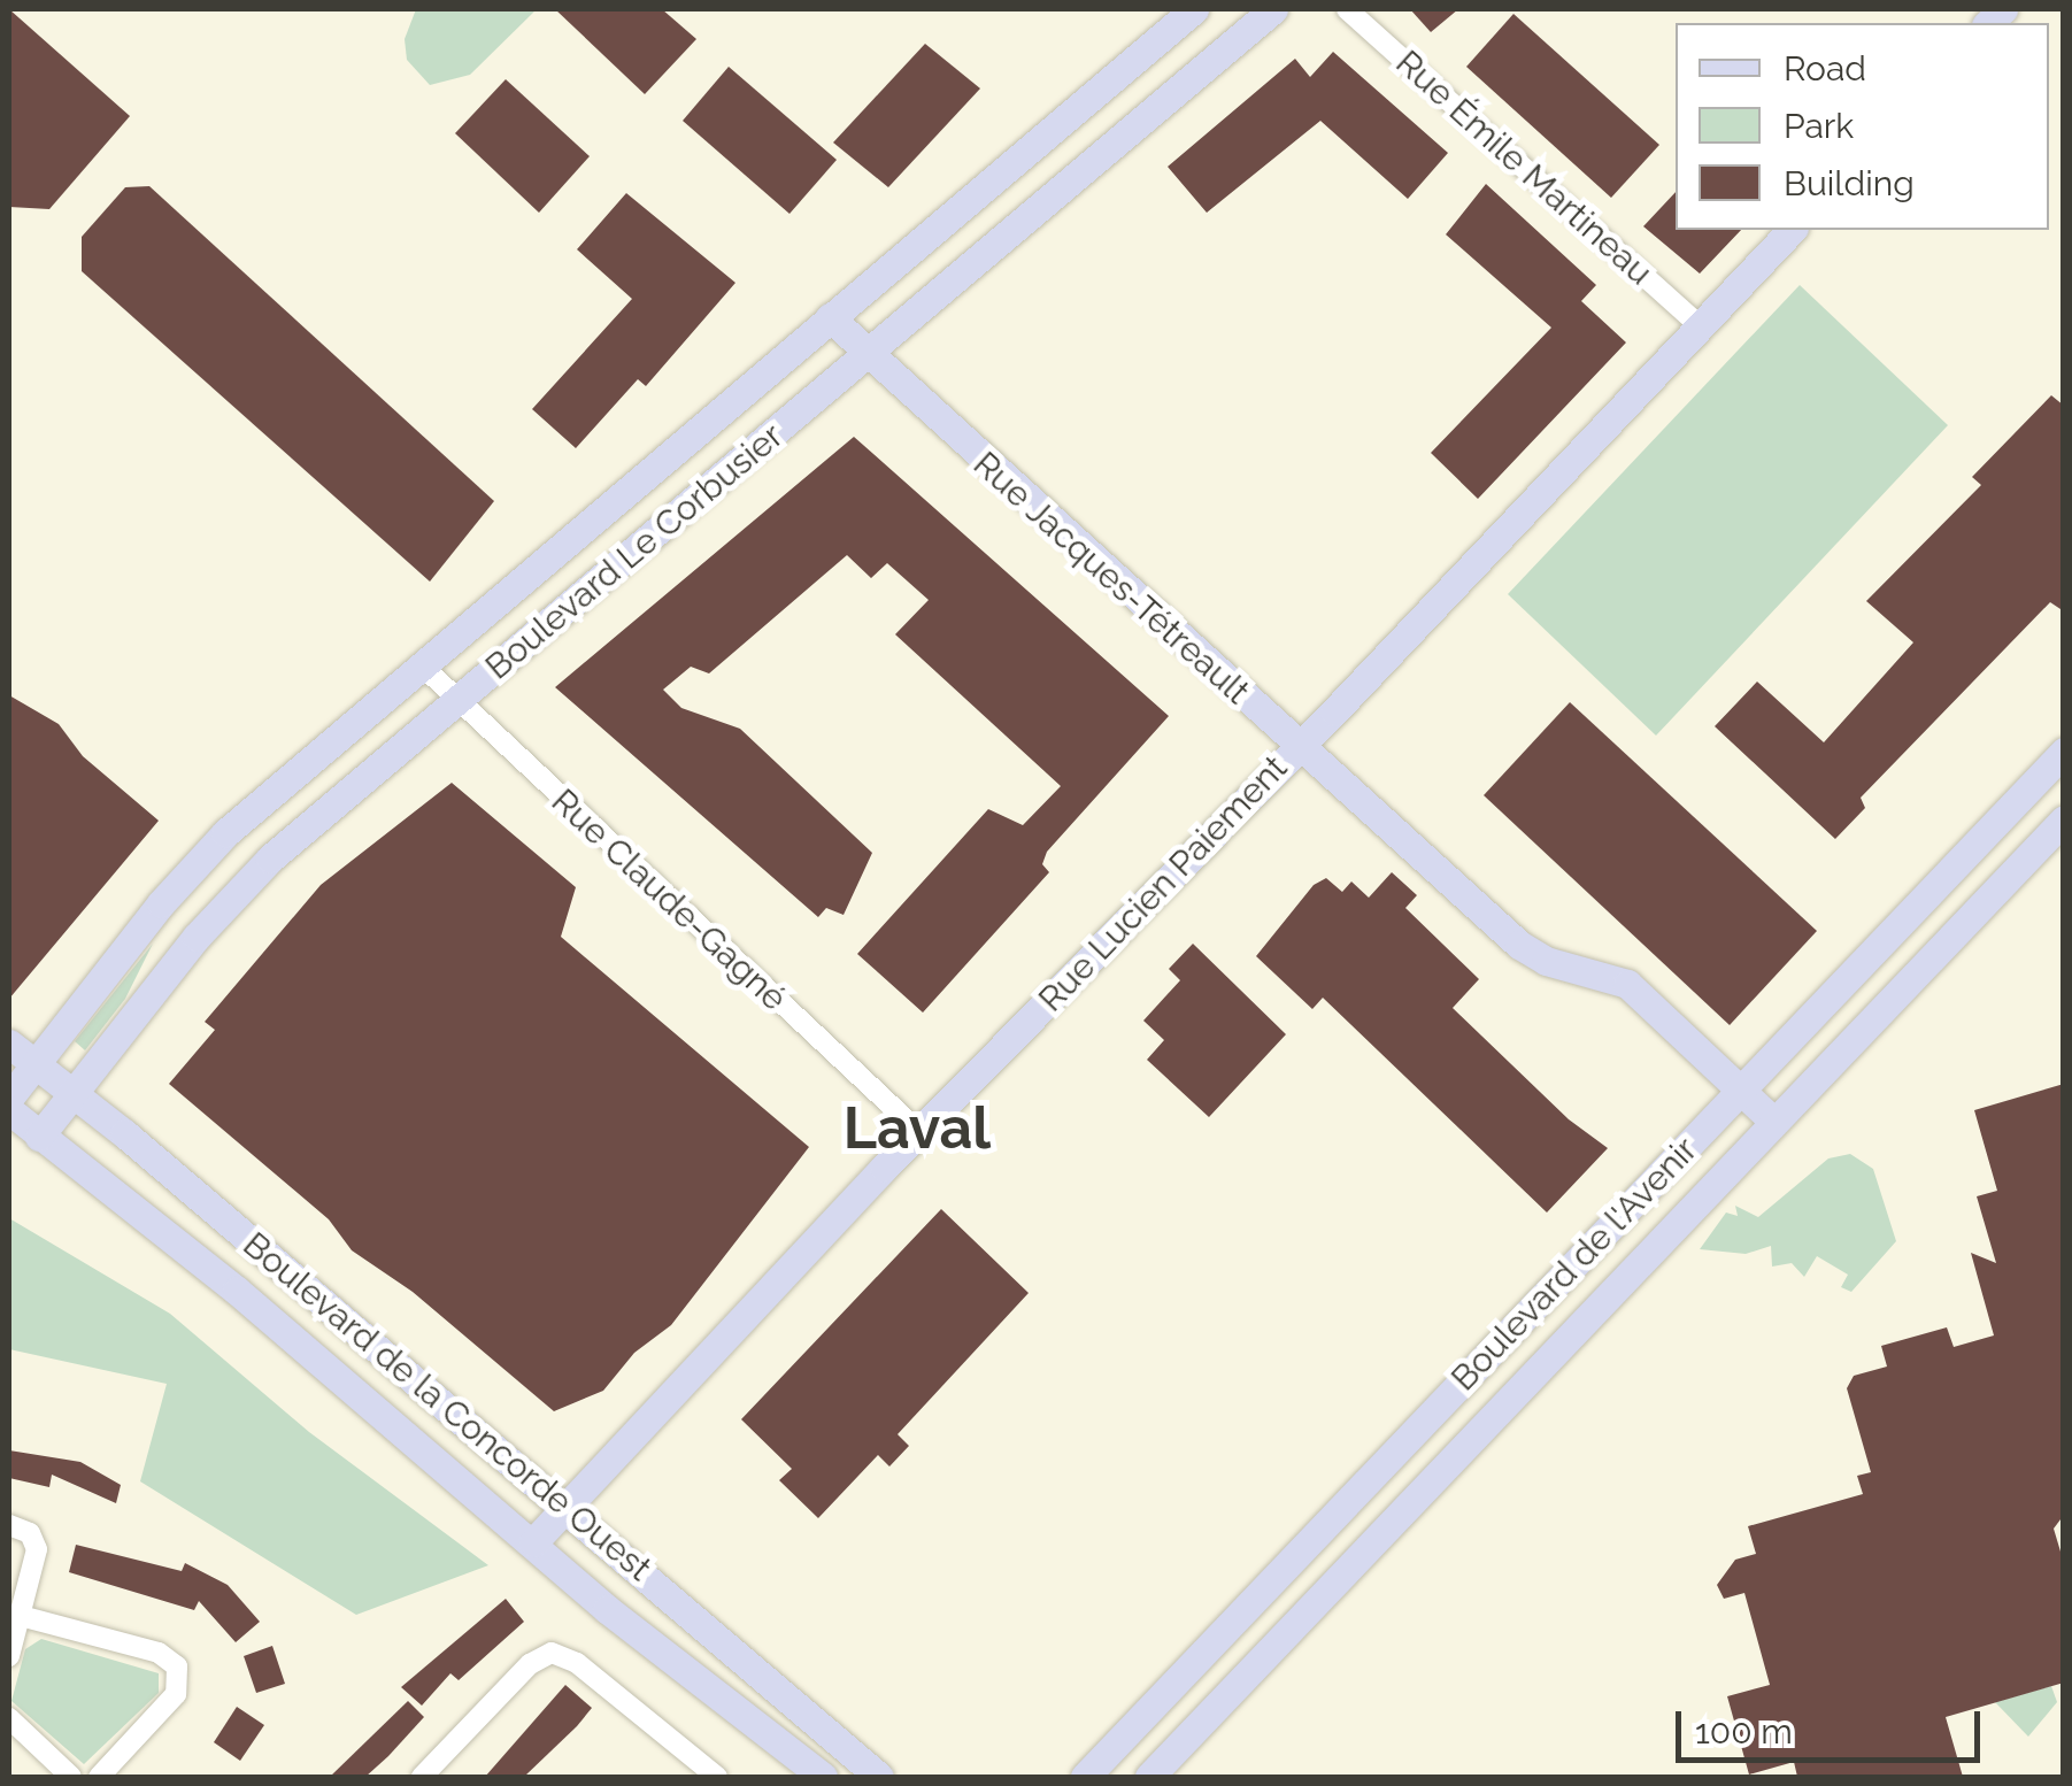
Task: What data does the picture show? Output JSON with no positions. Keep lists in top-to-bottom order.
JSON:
{
  "streets": {
    "street": [
      "Rue Émile Martineau",
      "Boulevard Le Corbusier",
      "Rue Jacques-Tétreault",
      "Rue Lucien Paiement",
      "Rue Claude-Gagné",
      "Boulevard de l'Avenir",
      "Boulevard de la Concorde Ouest"
    ]
  },
  "crossings": [
    ["Rue Émile Martineau", "Rue Lucien Paiement"],
    ["Boulevard Le Corbusier", "Rue Jacques-Tétreault"],
    ["Boulevard Le Corbusier", "Rue Claude-Gagné"],
    ["Boulevard Le Corbusier", "Boulevard de la Concorde Ouest"],
    ["Rue Jacques-Tétreault", "Rue Lucien Paiement"],
    ["Rue Jacques-Tétreault", "Boulevard de l'Avenir"],
    ["Rue Lucien Paiement", "Rue Claude-Gagné"],
    ["Rue Lucien Paiement", "Boulevard de la Concorde Ouest"]
  ],
  "districts": ["Laval"],
  "legend": ["Road", "Park", "Building"],
  "scale_bar": "100 m"
}
